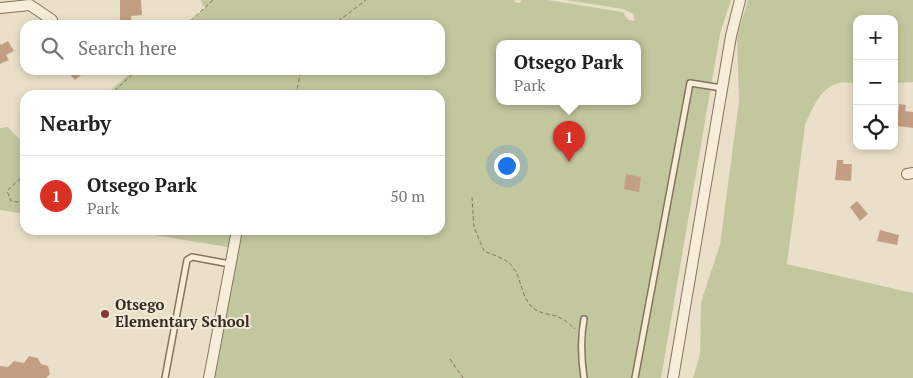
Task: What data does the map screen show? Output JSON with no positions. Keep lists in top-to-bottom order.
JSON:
{
  "places": ["Otsego Elementary School"],
  "page": {
    "map_buttons": ["+", "−"],
    "search": "Search here",
    "popup": ["Otsego Park", "Park"],
    "heading": "Nearby",
    "pins": "1",
    "list": [
      {
        "mark": "1",
        "name": "Otsego Park",
        "note": "Park",
        "value": "50 m"
      }
    ]
  }
}
